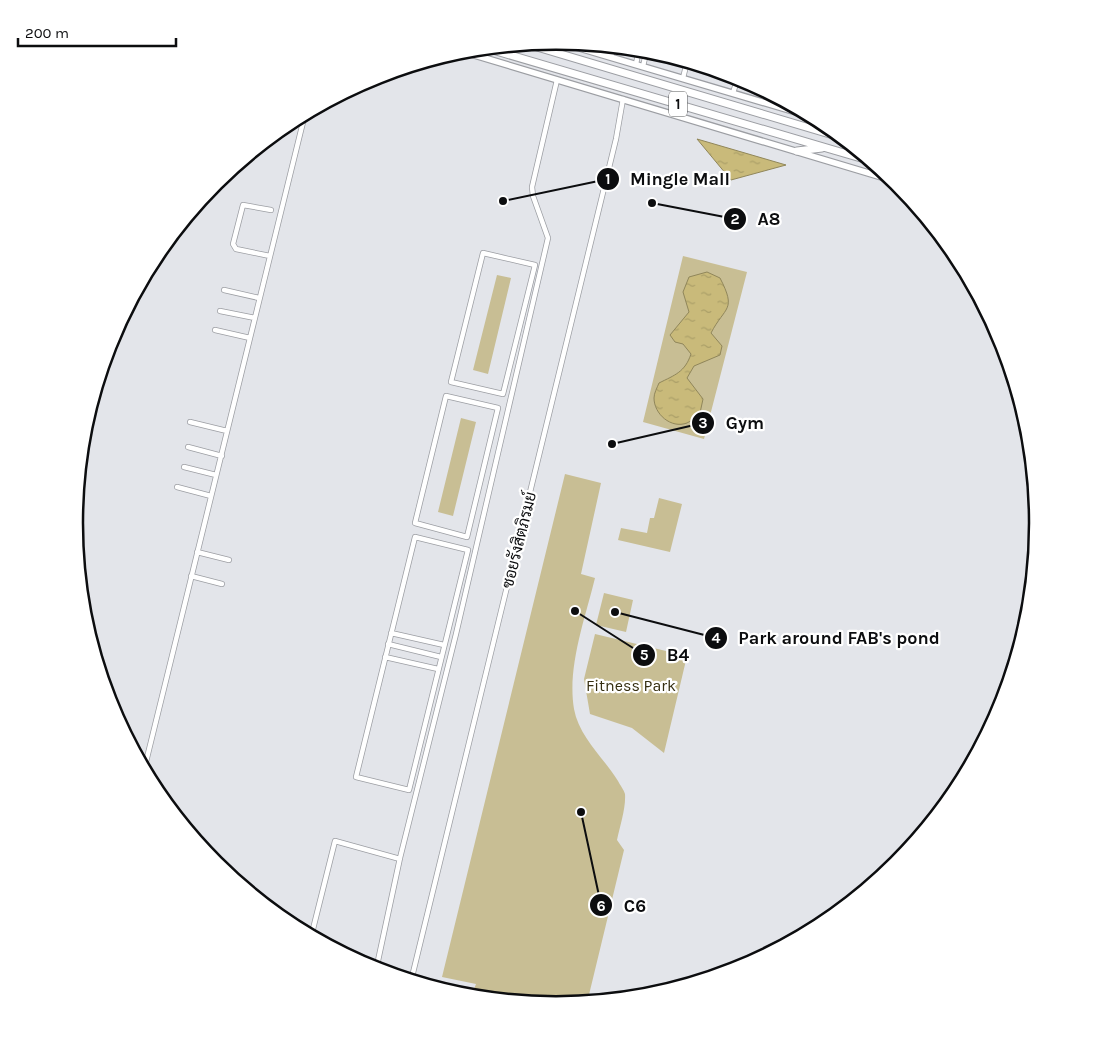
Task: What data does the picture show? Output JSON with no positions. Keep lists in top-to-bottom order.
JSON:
{
  "streets": {
    "highway": ["1"],
    "street": ["ซอยรังสิตภิรมย์"]
  },
  "crossings": [
    ["1", "ซอยรังสิตภิรมย์"]
  ],
  "parks": ["Fitness Park"],
  "places": [
    "Mingle Mall",
    "A8",
    "Gym",
    "B4",
    "Park around FAB's pond",
    "C6"
  ],
  "scale_bar": "200 m"
}
